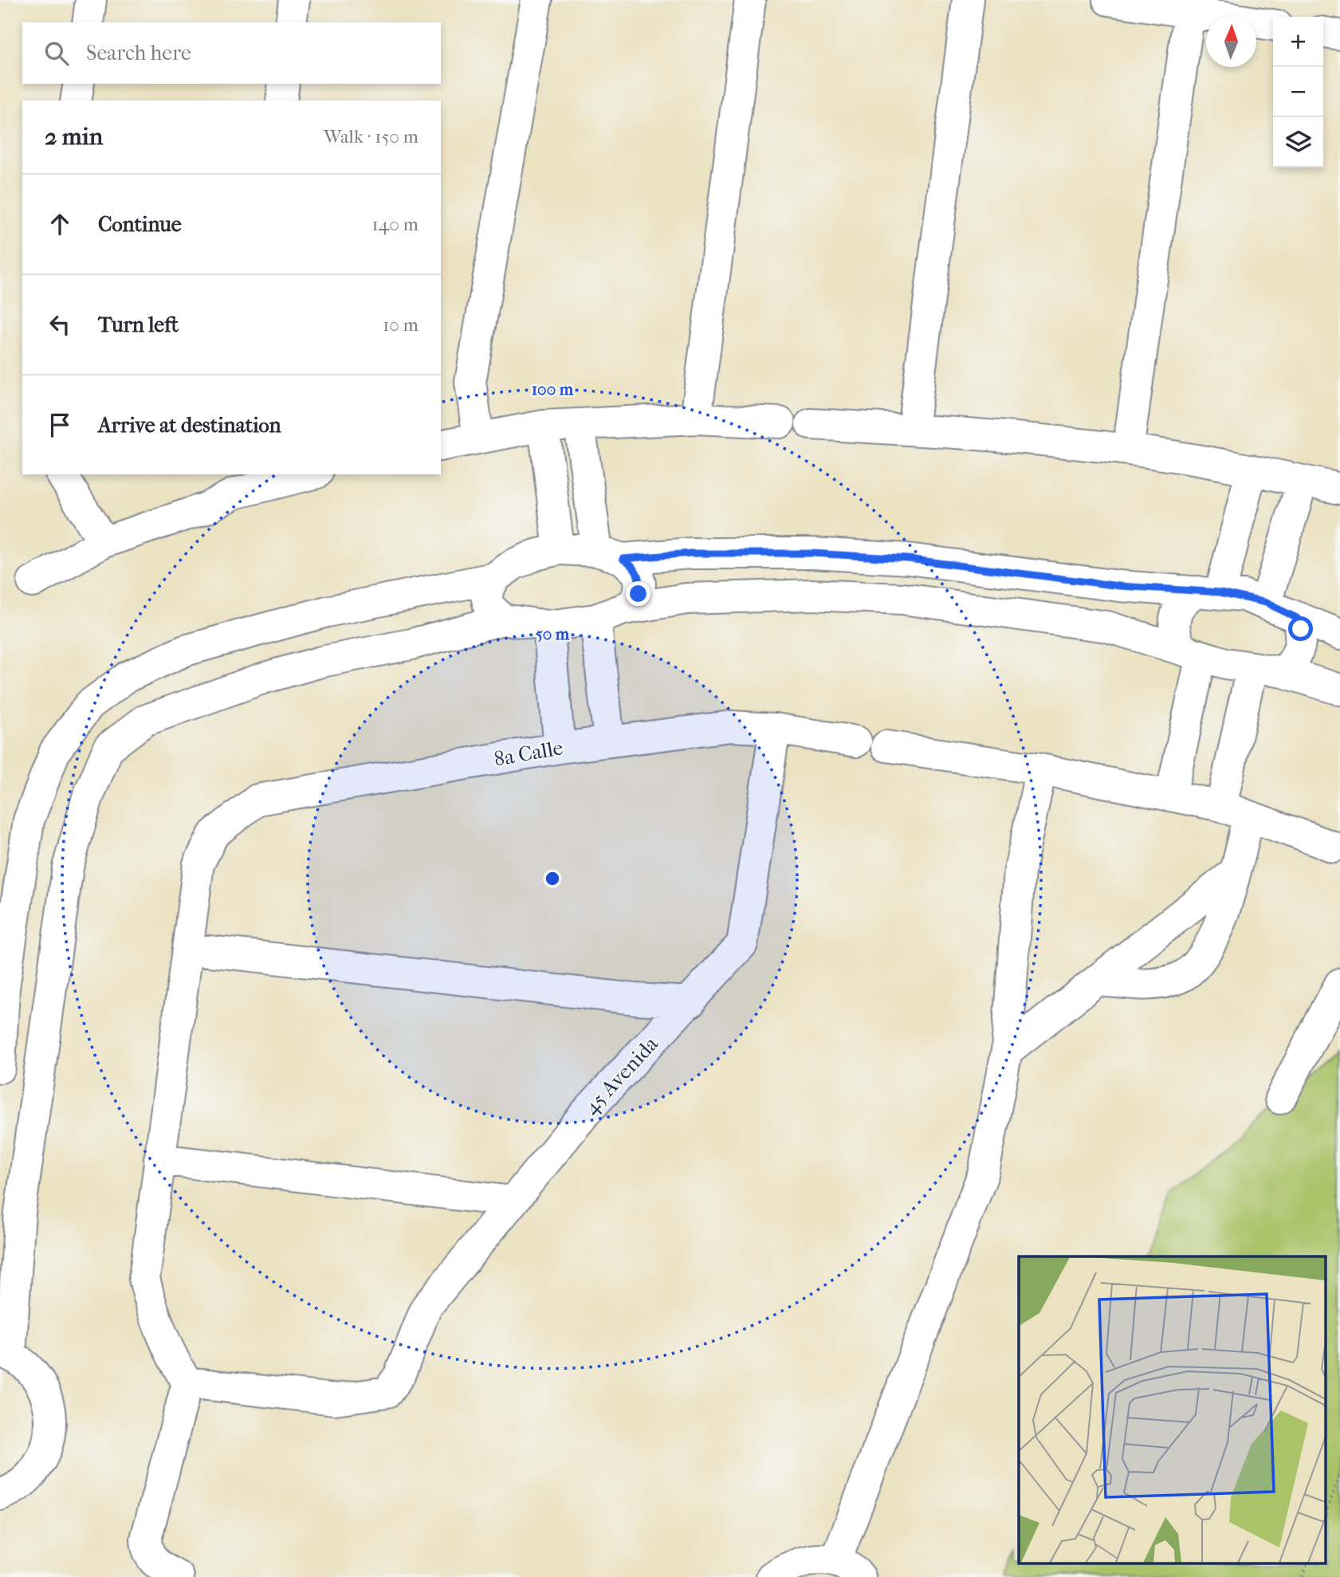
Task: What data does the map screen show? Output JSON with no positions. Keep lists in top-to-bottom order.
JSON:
{
  "streets": {
    "street": ["8a Calle", "45 Avenida"]
  },
  "crossings": [
    ["8a Calle", "45 Avenida"]
  ],
  "north": "top",
  "page": {
    "map_buttons": ["+", "−"],
    "search": "Search here",
    "heading": ["2 min", "Walk · 150 m"],
    "list": [
      ["Continue", "140 m"],
      ["Turn left", "10 m"],
      "Arrive at destination"
    ]
  },
  "rings": ["100 m", "50 m"]
}
